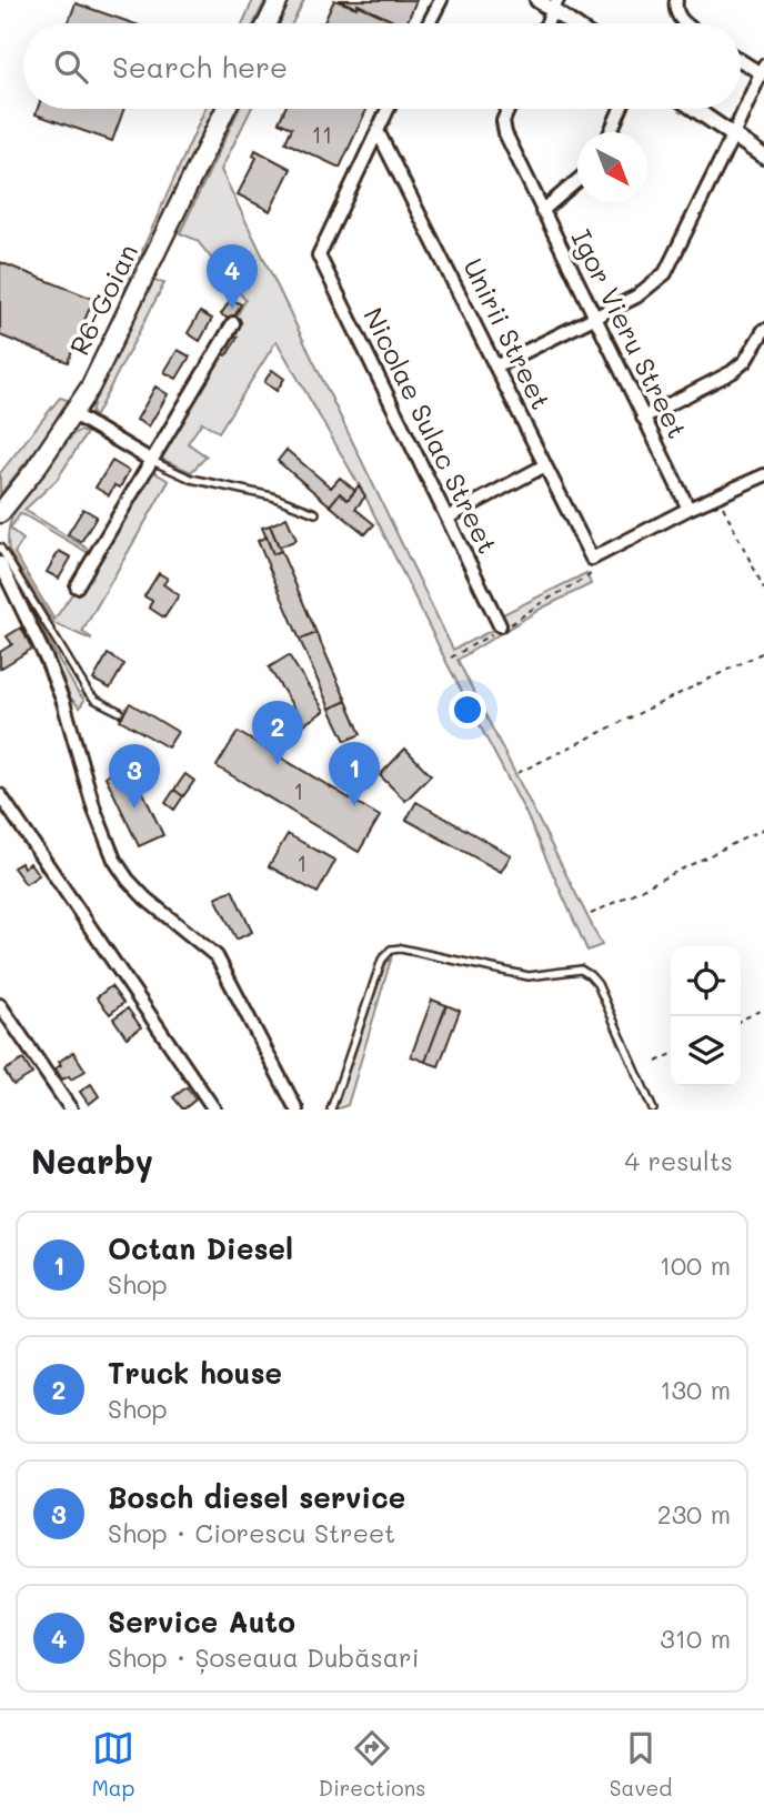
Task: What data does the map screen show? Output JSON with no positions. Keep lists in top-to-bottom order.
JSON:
{
  "streets": {
    "main road": ["R6-Goian"],
    "street": ["Unirii Street", "Igor Vieru Street", "Nicolae Sulac Street"]
  },
  "crossings": [
    ["Unirii Street", "Nicolae Sulac Street"]
  ],
  "house_numbers": ["11", "1", "1"],
  "north": "bottom right",
  "page": {
    "search": "Search here",
    "pins": [
      "4",
      "2",
      "1",
      "3"
    ],
    "heading": ["Nearby", "4 results"],
    "list": [
      {
        "mark": "1",
        "name": "Octan Diesel",
        "note": "Shop",
        "value": "100 m"
      },
      {
        "mark": "2",
        "name": "Truck house",
        "note": "Shop",
        "value": "130 m"
      },
      {
        "mark": "3",
        "name": "Bosch diesel service",
        "note": "Shop · Ciorescu Street",
        "value": "230 m"
      },
      {
        "mark": "4",
        "name": "Service Auto",
        "note": "Shop · Șoseaua Dubăsari",
        "value": "310 m"
      }
    ],
    "nav": ["Map", "Directions", "Saved"]
  }
}
